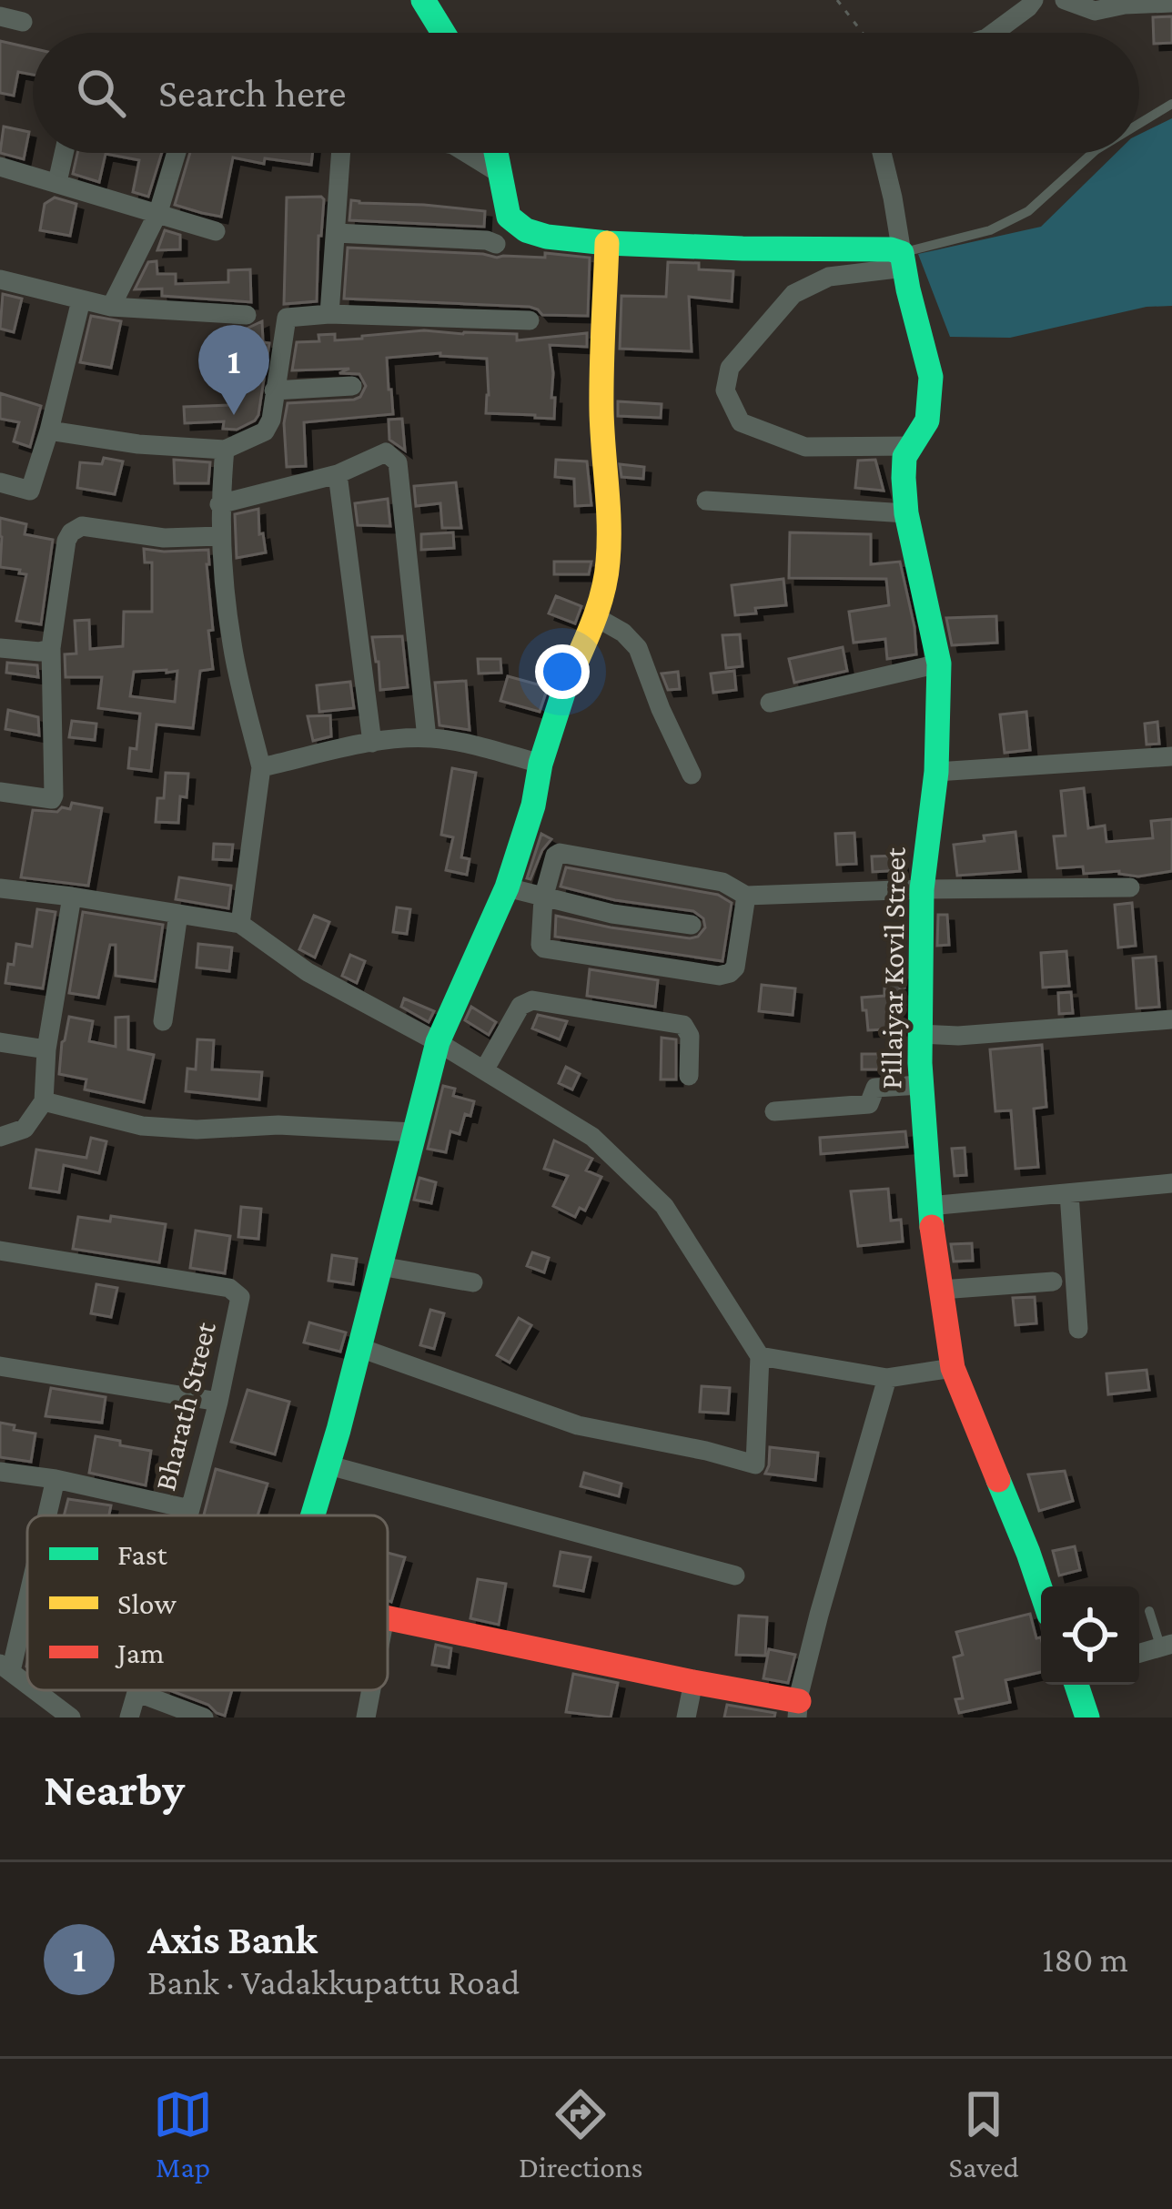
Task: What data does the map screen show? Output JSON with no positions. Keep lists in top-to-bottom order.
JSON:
{
  "streets": {
    "street": ["Pillaiyar Kovil Street", "Bharath Street"]
  },
  "legend": ["Fast", "Slow", "Jam"],
  "page": {
    "search": "Search here",
    "pins": "1",
    "heading": "Nearby",
    "list": [
      {
        "mark": "1",
        "name": "Axis Bank",
        "note": "Bank · Vadakkupattu Road",
        "value": "180 m"
      }
    ],
    "nav": ["Map", "Directions", "Saved"]
  }
}
